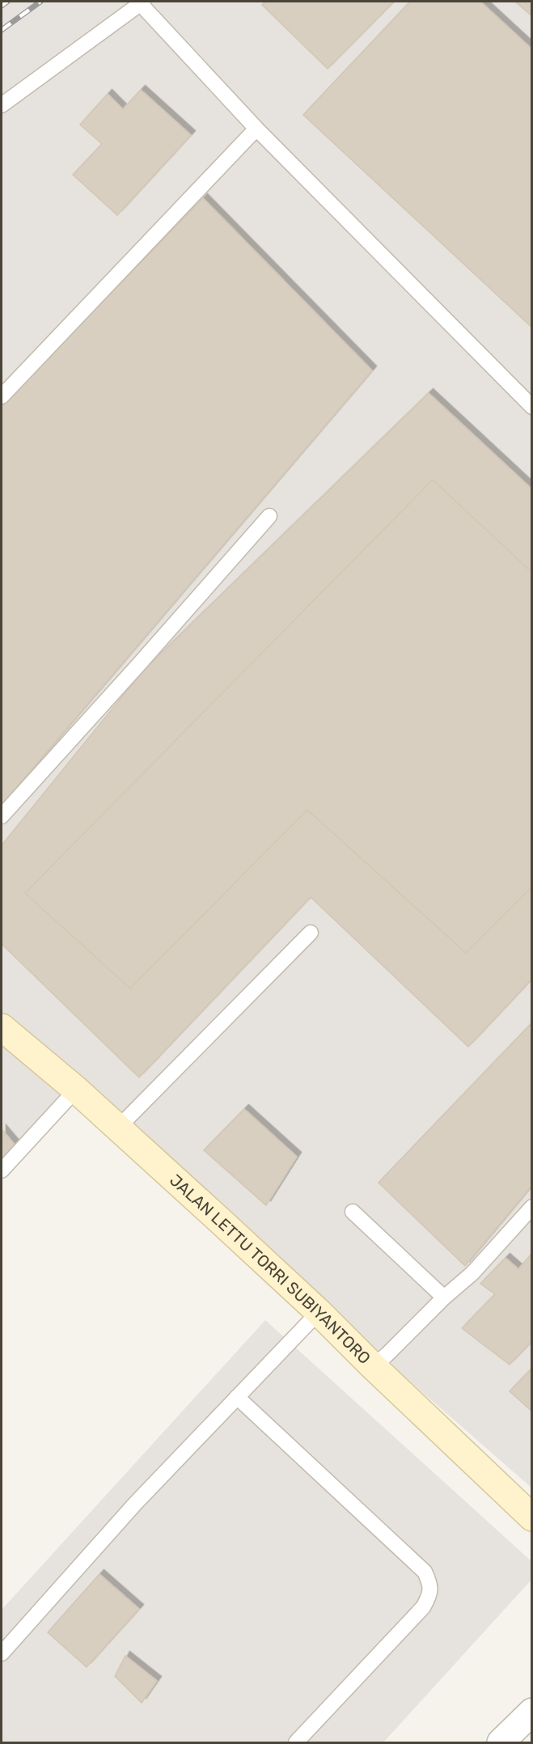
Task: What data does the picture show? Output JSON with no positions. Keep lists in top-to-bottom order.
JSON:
{
  "streets": {
    "main road": ["JALAN LETTU TORRI SUBIYANTORO"]
  }
}
